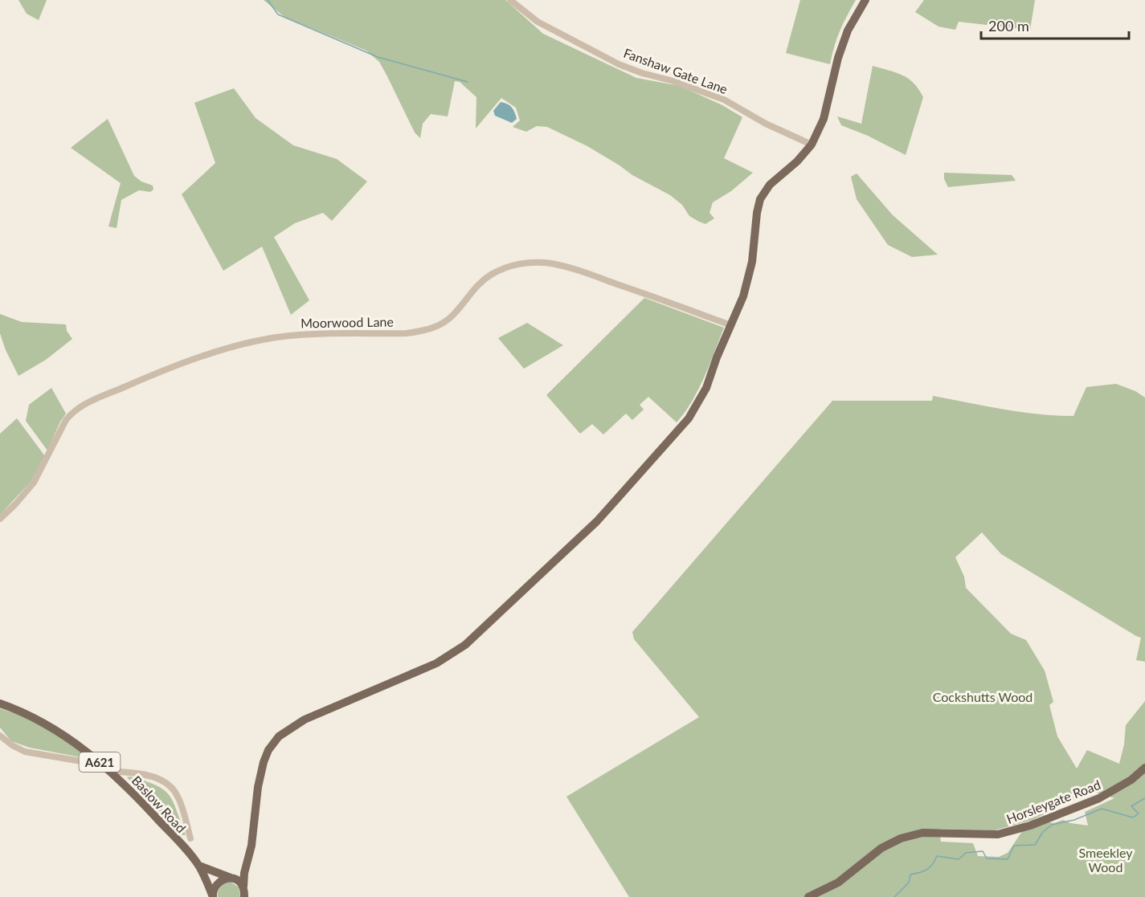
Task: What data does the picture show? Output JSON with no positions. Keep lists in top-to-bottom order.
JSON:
{
  "streets": {
    "main road": ["A621", "Horsleygate Road", "Baslow Road"],
    "street": ["Fanshaw Gate Lane", "Moorwood Lane"]
  },
  "crossings": [
    ["A621", "Baslow Road"]
  ],
  "parks": ["Cockshutts Wood", "Smeekley Wood"],
  "scale_bar": "200 m"
}
